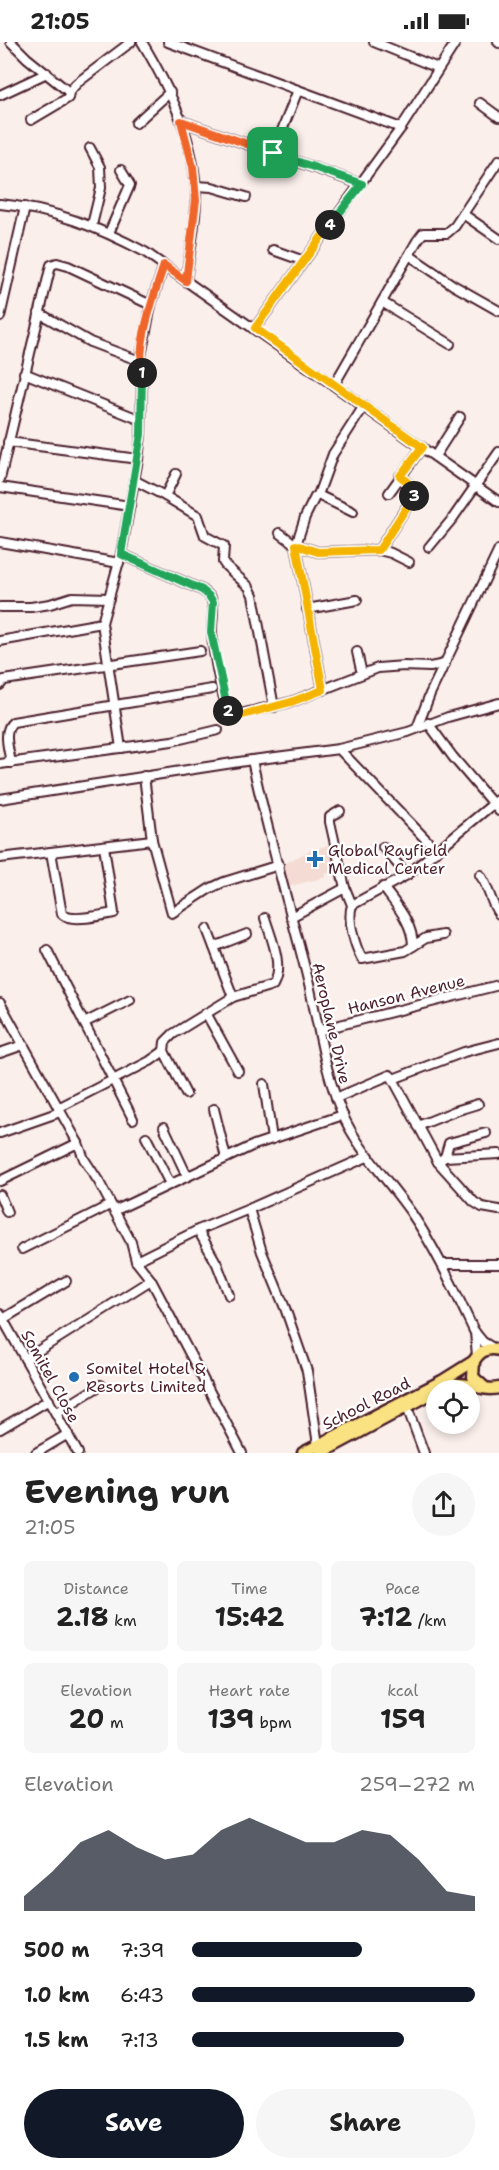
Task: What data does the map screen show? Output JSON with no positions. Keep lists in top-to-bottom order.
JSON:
{
  "streets": {
    "main road": ["School Road"],
    "street": ["Hanson Avenue", "Aeroplane Drive", "Somitel Close"]
  },
  "crossings": [
    ["Hanson Avenue", "Aeroplane Drive"]
  ],
  "places": {
    "health": ["Global Rayfield Medical Center"],
    "other": ["Somitel Hotel & Resorts Limited"]
  },
  "page": {
    "status": "21:05",
    "pins": [
      "4",
      "1",
      "3",
      "2"
    ],
    "heading": ["Evening run", "21:05"],
    "stats": [
      ["Distance", "2.18 km"],
      ["Time", "15:42"],
      ["Pace", "7:12 /km"],
      ["Elevation", "20 m"],
      ["Heart rate", "139 bpm"],
      ["kcal", "159"]
    ],
    "chart": ["Elevation", "259–272 m"],
    "list": [
      {
        "name": "500 m",
        "note": "7:39"
      },
      {
        "name": "1.0 km",
        "note": "6:43"
      },
      {
        "name": "1.5 km",
        "note": "7:13"
      }
    ],
    "buttons": ["Save", "Share"]
  }
}
